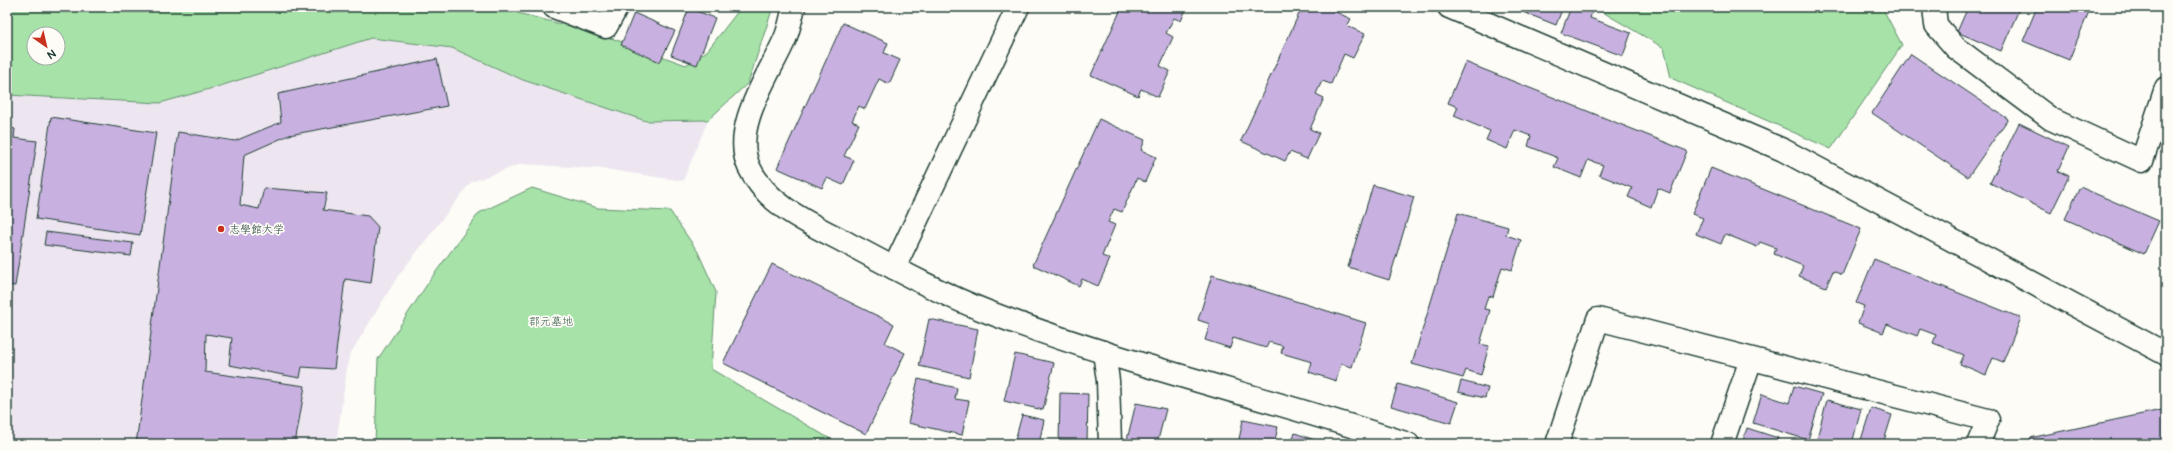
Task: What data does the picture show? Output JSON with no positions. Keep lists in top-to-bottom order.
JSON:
{
  "parks": ["郡元墓地"],
  "places": ["志學館大学"],
  "north": "bottom right"
}
